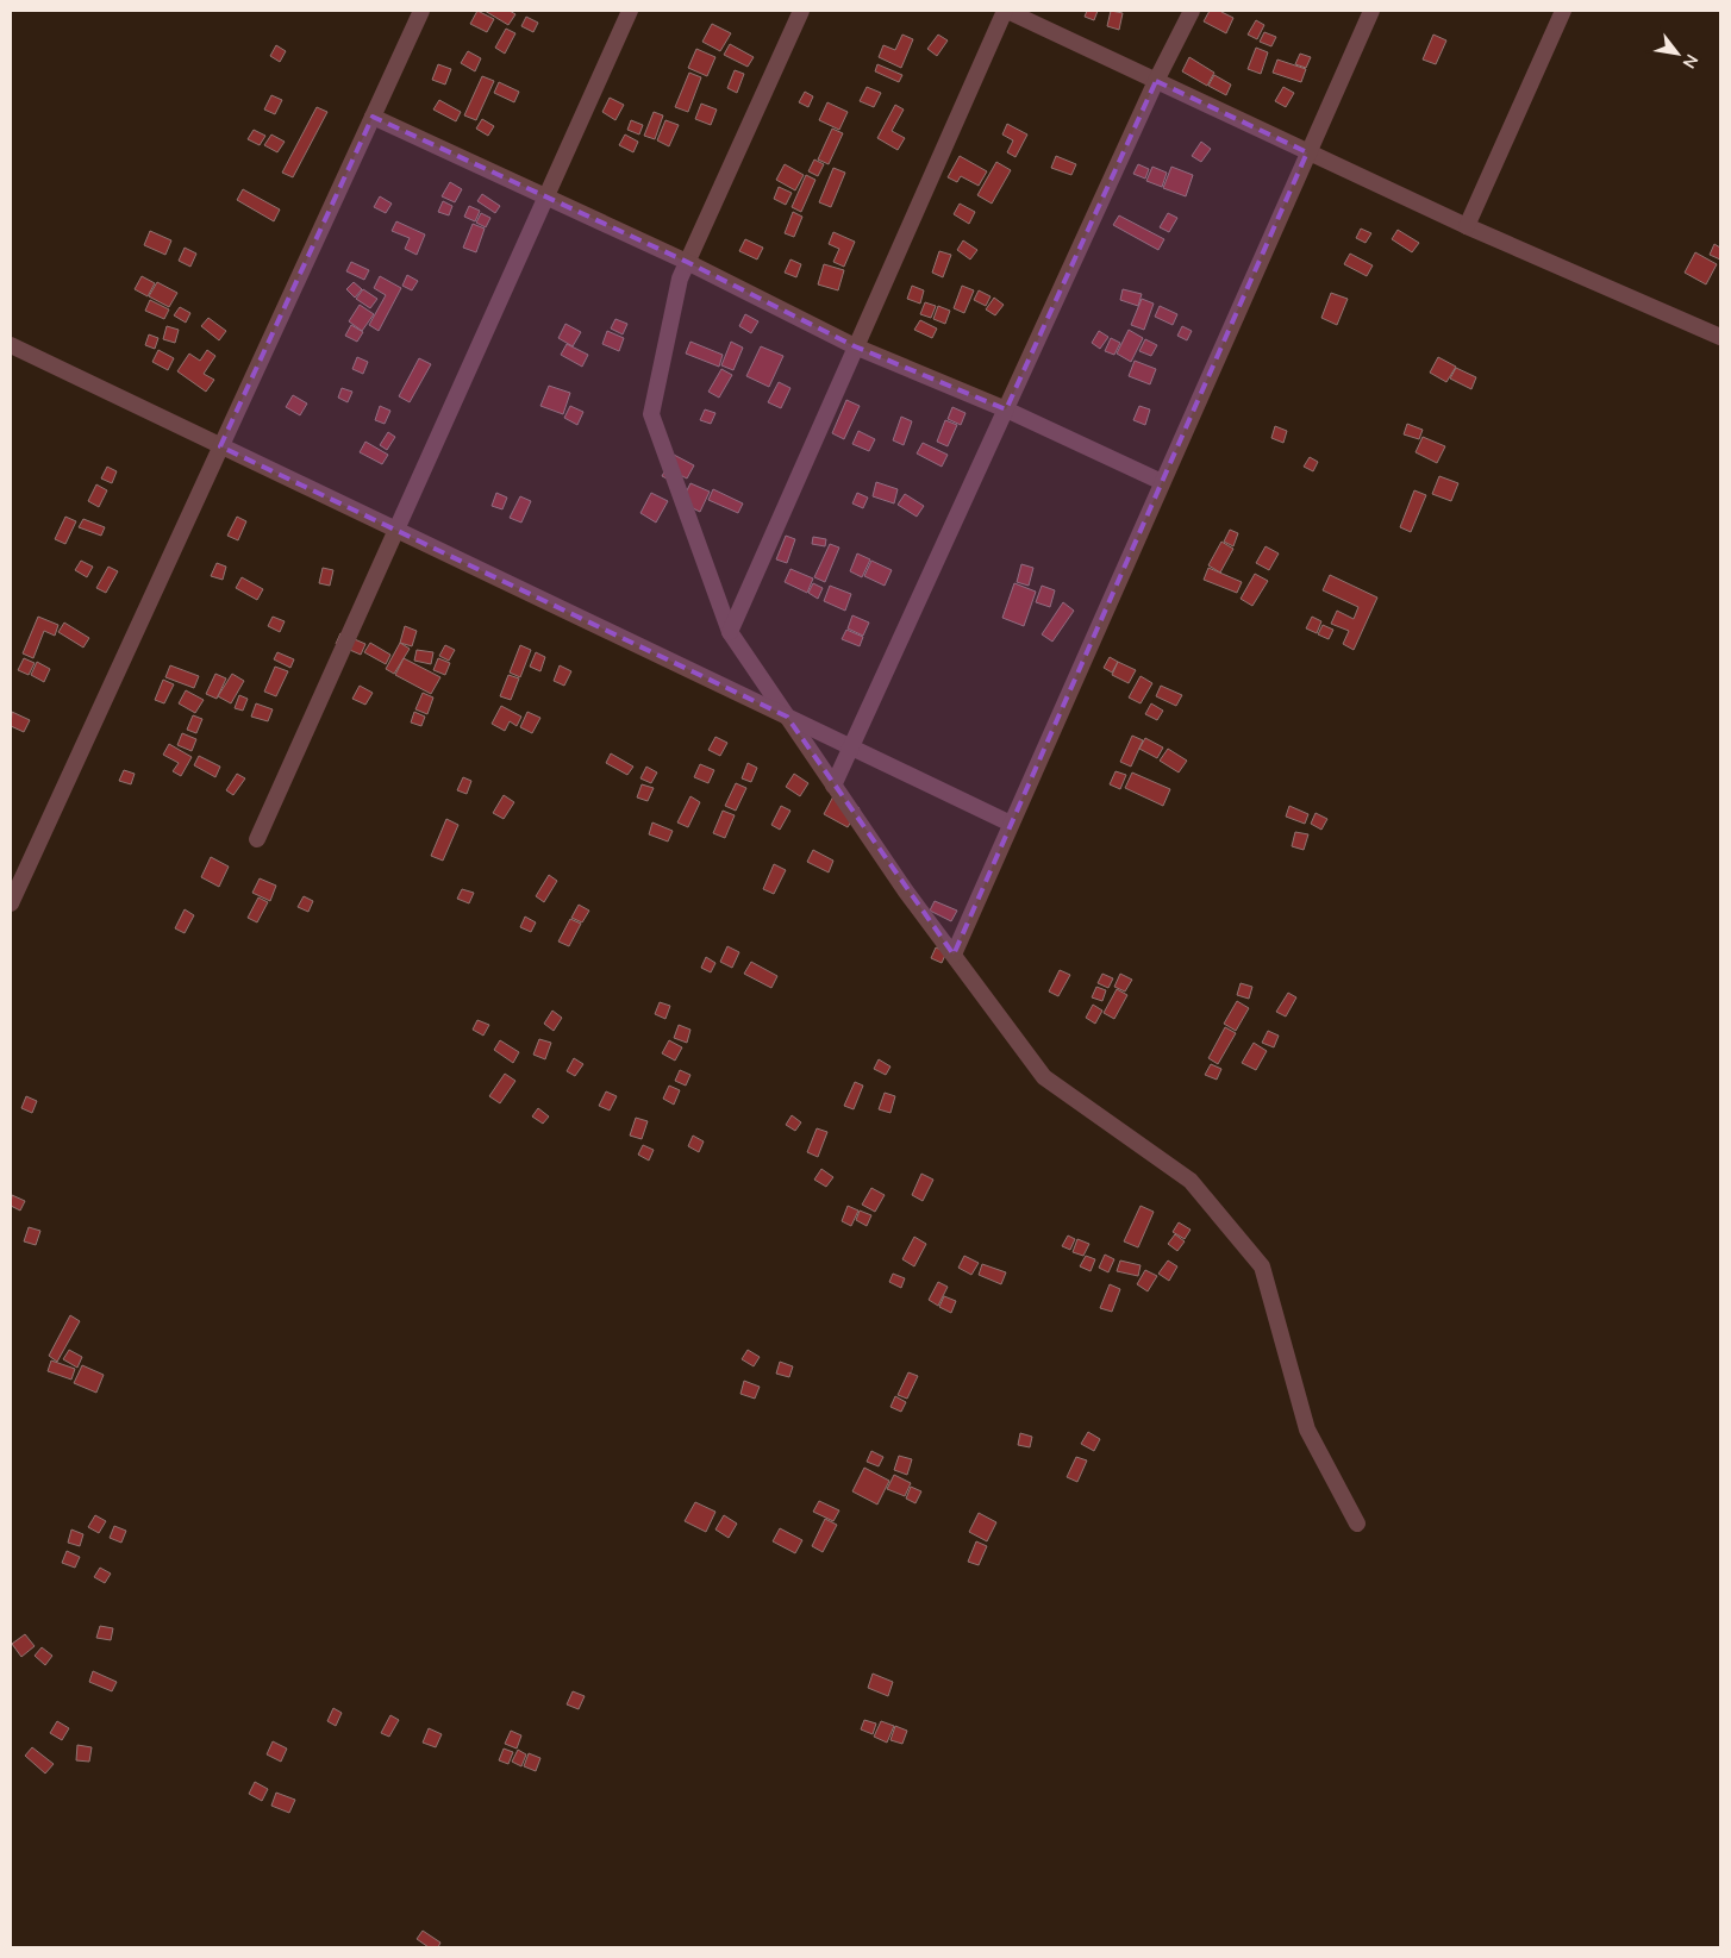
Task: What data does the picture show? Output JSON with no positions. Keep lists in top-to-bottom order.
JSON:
{
  "north": "bottom right"
}
